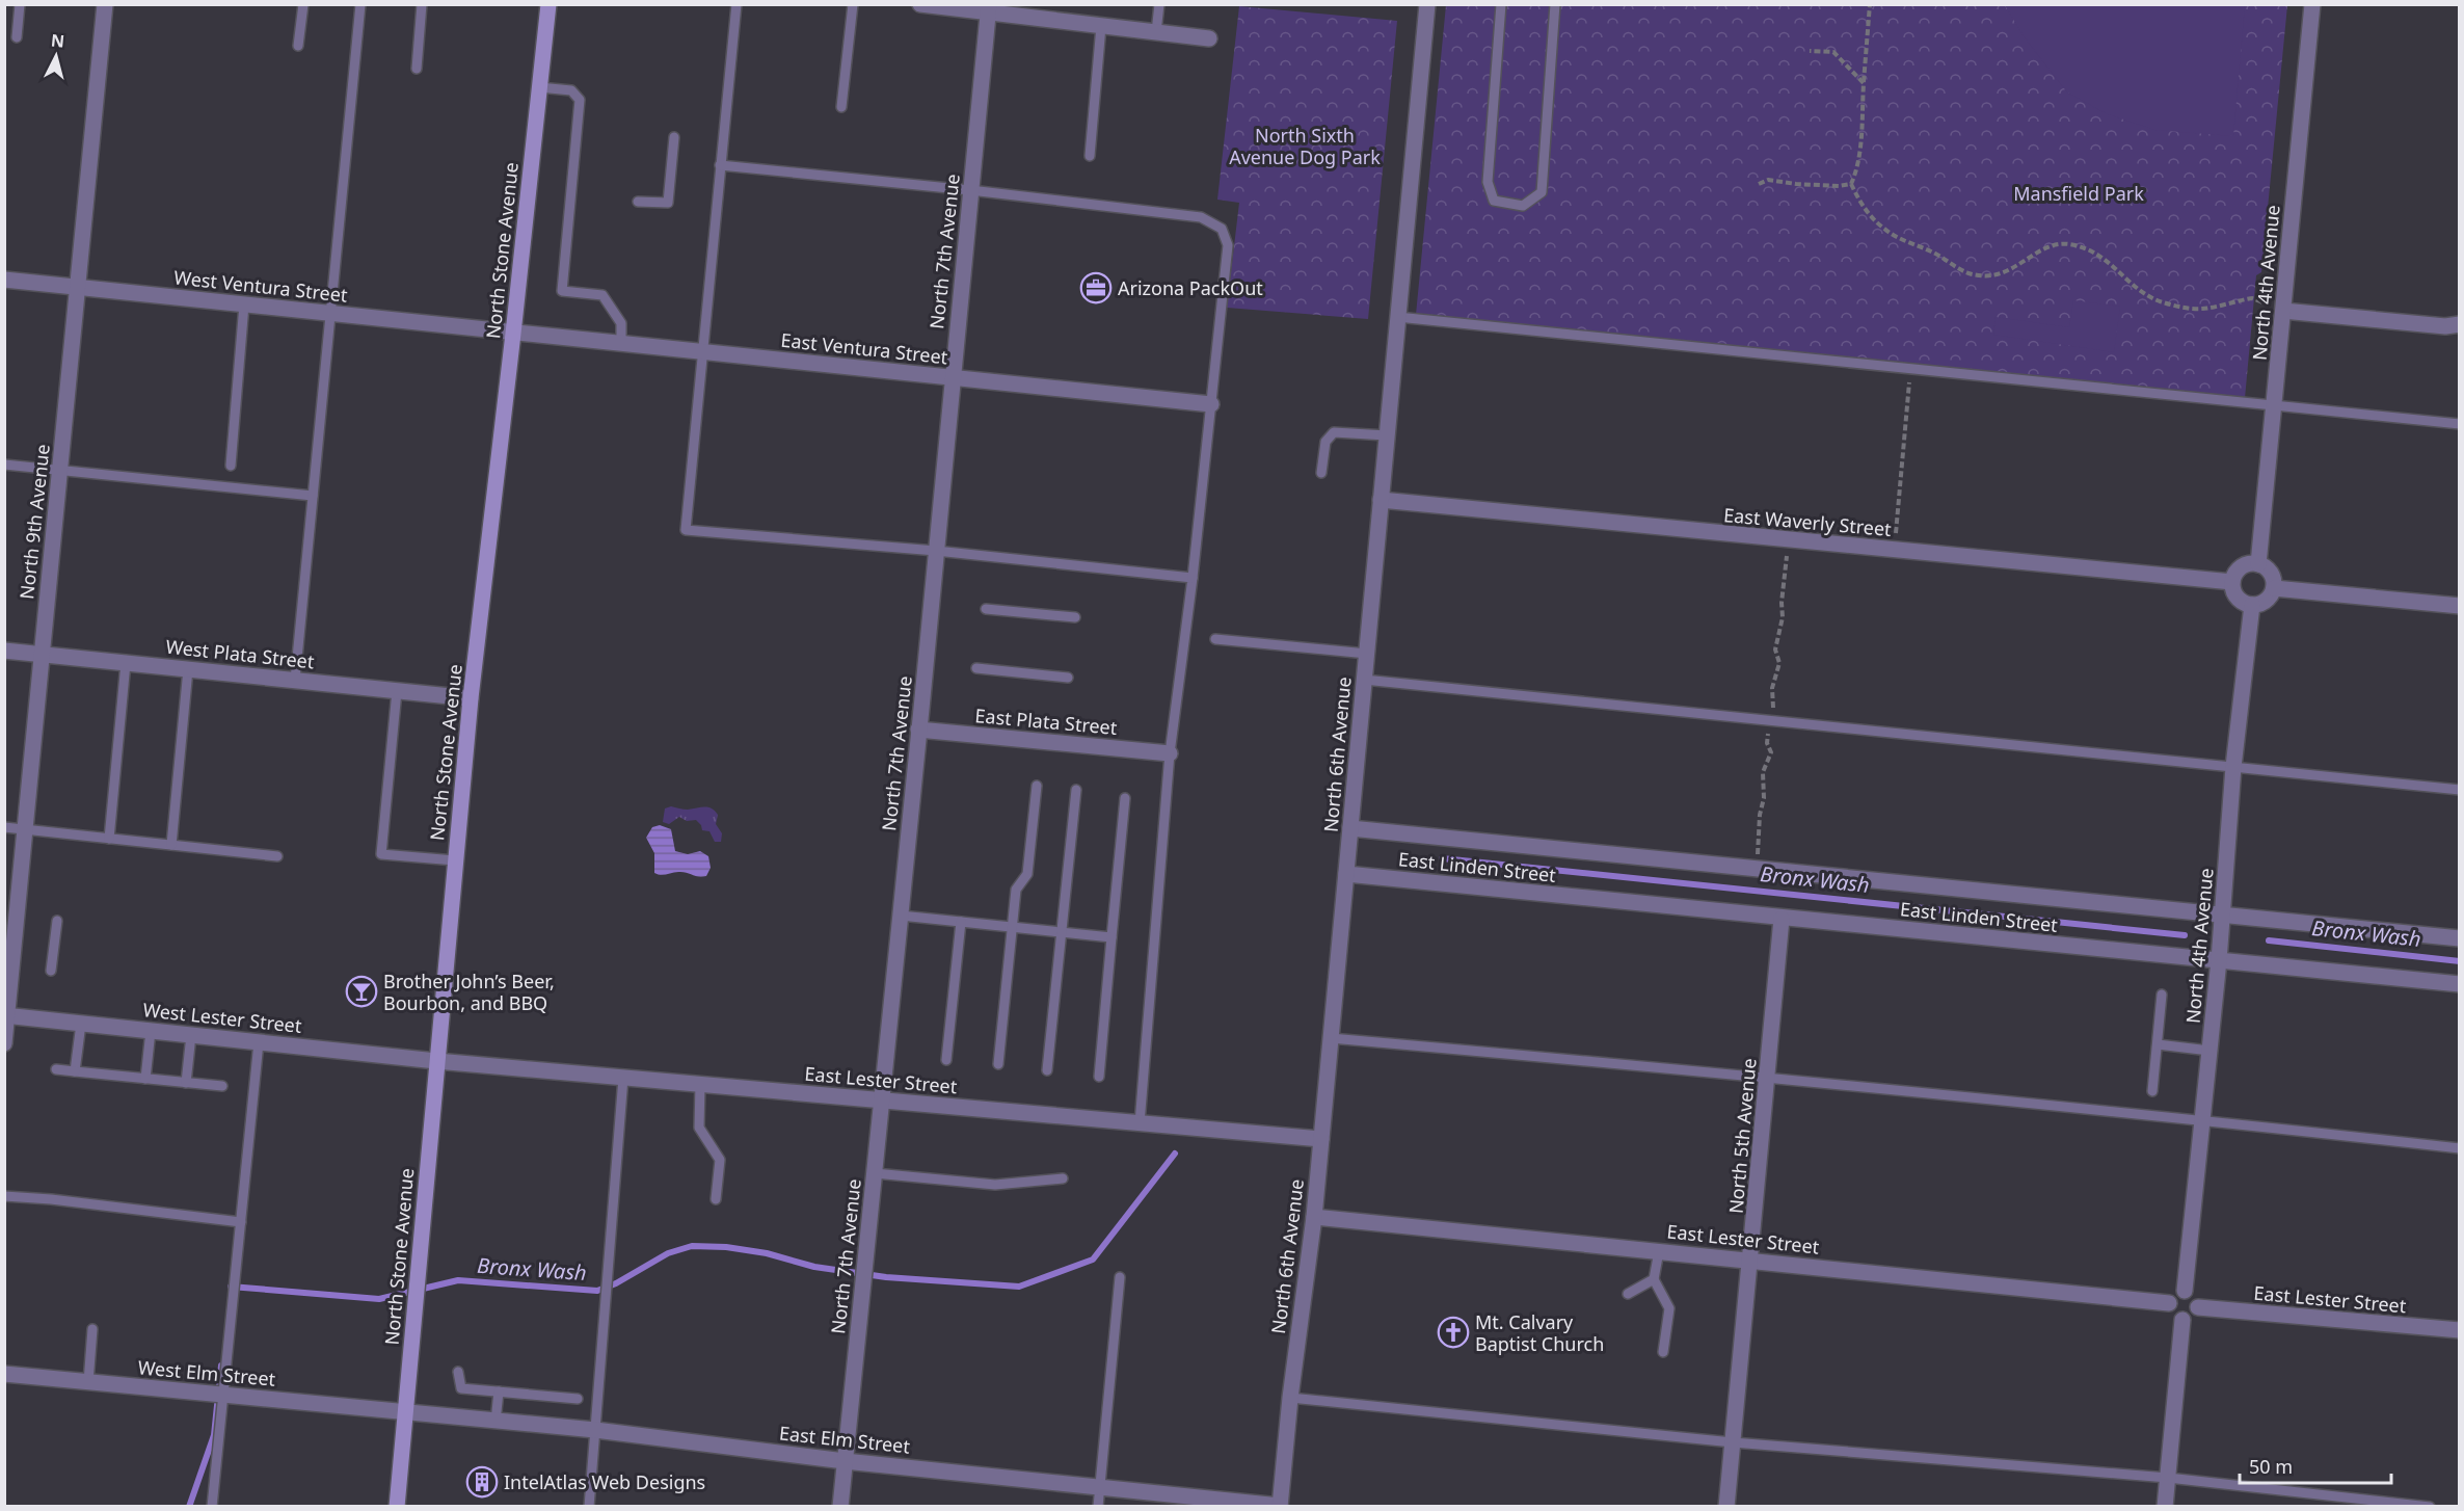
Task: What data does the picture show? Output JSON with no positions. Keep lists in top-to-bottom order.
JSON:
{
  "streets": {
    "main road": ["North Stone Avenue"],
    "street": [
      "North 7th Avenue",
      "North 4th Avenue",
      "West Ventura Street",
      "East Ventura Street",
      "North 9th Avenue",
      "East Waverly Street",
      "West Plata Street",
      "East Plata Street",
      "North 6th Avenue",
      "East Linden Street",
      "West Lester Street",
      "East Lester Street",
      "North 5th Avenue",
      "West Elm Street",
      "East Elm Street"
    ]
  },
  "crossings": [
    ["North Stone Avenue", "West Ventura Street"],
    ["North Stone Avenue", "East Ventura Street"],
    ["North Stone Avenue", "West Plata Street"],
    ["North Stone Avenue", "West Lester Street"],
    ["North Stone Avenue", "East Lester Street"],
    ["North Stone Avenue", "West Elm Street"],
    ["North Stone Avenue", "East Elm Street"],
    ["North 7th Avenue", "East Ventura Street"],
    ["North 7th Avenue", "East Plata Street"],
    ["North 7th Avenue", "East Lester Street"],
    ["North 7th Avenue", "East Elm Street"],
    ["North 4th Avenue", "East Waverly Street"],
    ["North 4th Avenue", "East Linden Street"],
    ["North 4th Avenue", "East Lester Street"],
    ["West Ventura Street", "East Ventura Street"],
    ["West Ventura Street", "North 9th Avenue"],
    ["North 9th Avenue", "West Plata Street"],
    ["North 9th Avenue", "West Lester Street"],
    ["East Waverly Street", "North 6th Avenue"],
    ["North 6th Avenue", "East Linden Street"],
    ["North 6th Avenue", "East Lester Street"],
    ["North 6th Avenue", "East Elm Street"],
    ["East Linden Street", "North 5th Avenue"],
    ["West Lester Street", "East Lester Street"],
    ["East Lester Street", "North 5th Avenue"],
    ["West Elm Street", "East Elm Street"]
  ],
  "water": ["Bronx Wash"],
  "parks": ["North Sixth Avenue Dog Park", "Mansfield Park"],
  "places": {
    "office": ["Arizona PackOut"],
    "bar": ["Brother John’s Beer, Bourbon, and BBQ"],
    "church": ["Mt. Calvary Baptist Church"],
    "building": ["IntelAtlas Web Designs"]
  },
  "scale_bar": "50 m",
  "north": "top"
}
